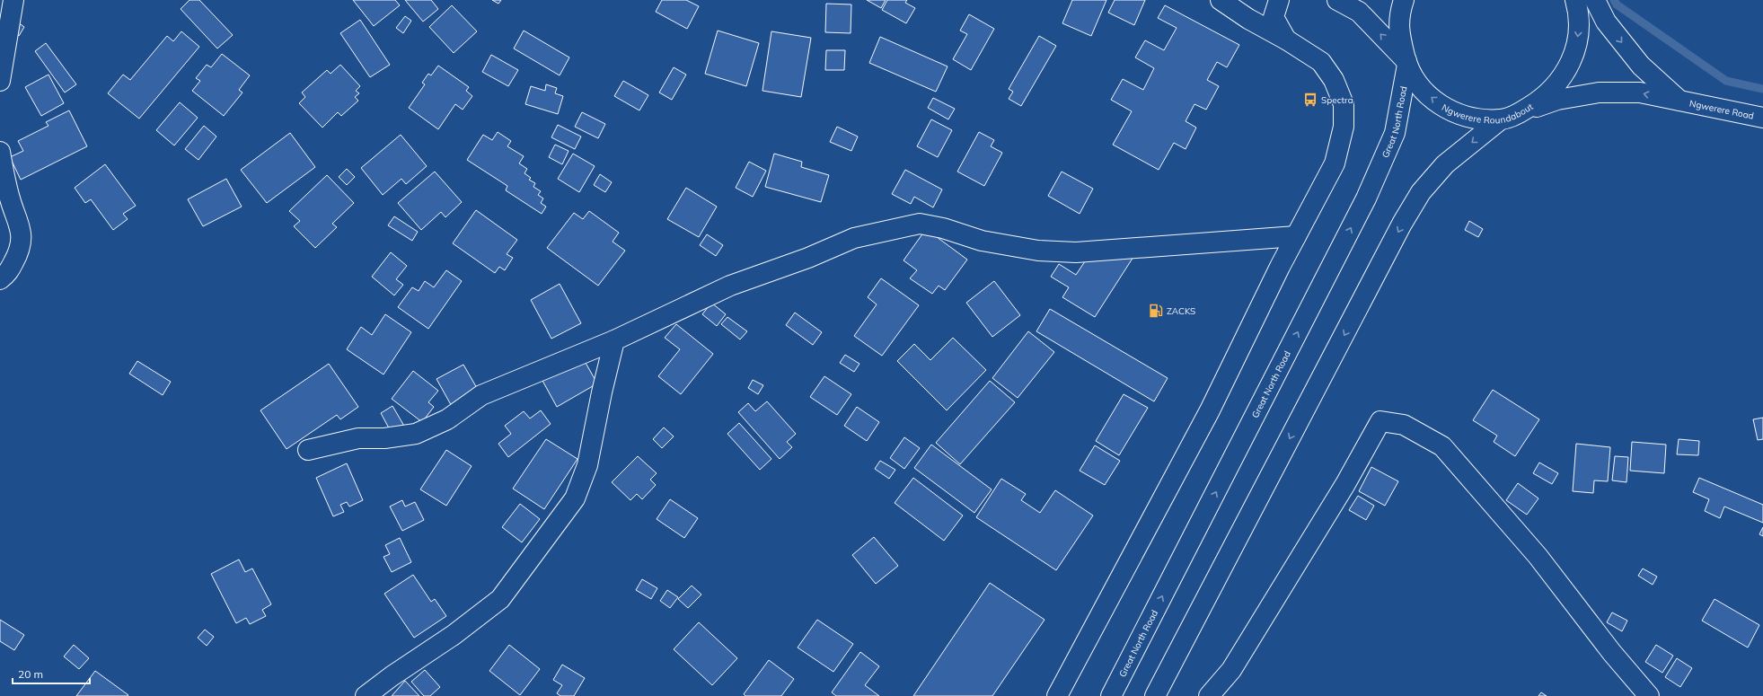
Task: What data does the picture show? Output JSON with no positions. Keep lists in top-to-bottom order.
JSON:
{
  "streets": {
    "street": ["Ngwerere Roundabout", "Ngwerere Road", "Great North Road"]
  },
  "crossings": [
    ["Ngwerere Roundabout", "Ngwerere Road"],
    ["Ngwerere Roundabout", "Great North Road"]
  ],
  "one_way": ["Ngwerere Road"],
  "places": {
    "bus stop": ["Spectra"],
    "fuel station": ["ZACKS"]
  },
  "scale_bar": "20 m"
}
